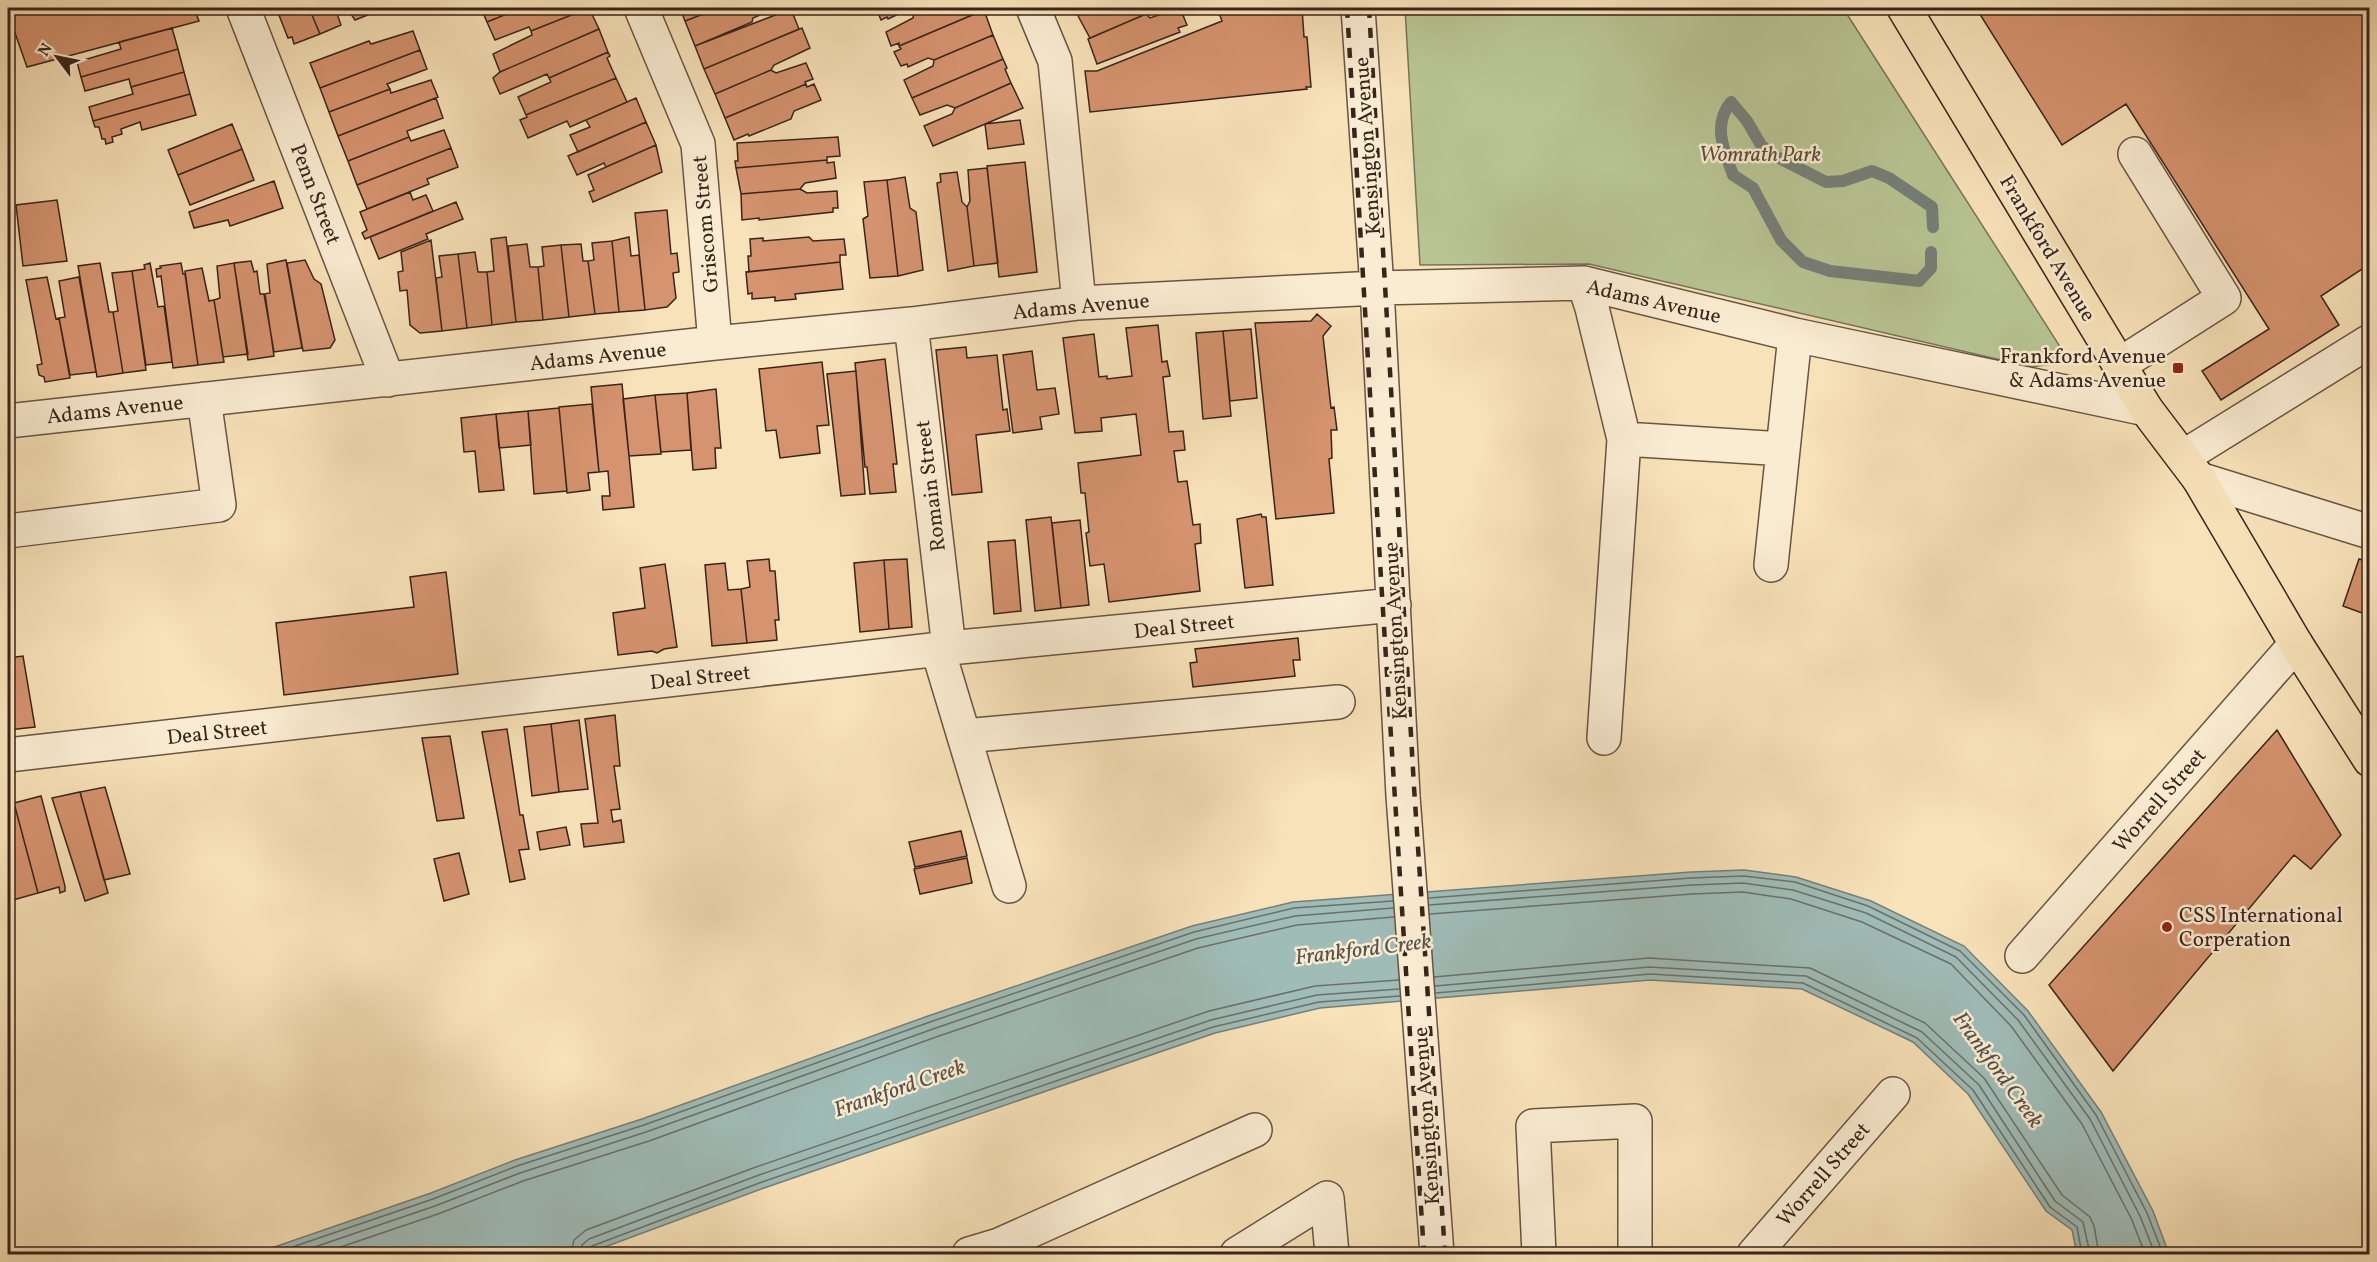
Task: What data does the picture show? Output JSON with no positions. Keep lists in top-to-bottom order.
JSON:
{
  "streets": {
    "main road": ["Frankford Avenue"],
    "street": [
      "Kensington Avenue",
      "Penn Street",
      "Griscom Street",
      "Adams Avenue",
      "Romain Street",
      "Deal Street",
      "Worrell Street"
    ]
  },
  "crossings": [
    ["Kensington Avenue", "Adams Avenue"],
    ["Kensington Avenue", "Deal Street"],
    ["Penn Street", "Adams Avenue"],
    ["Griscom Street", "Adams Avenue"],
    ["Frankford Avenue", "Adams Avenue"],
    ["Frankford Avenue", "Worrell Street"],
    ["Adams Avenue", "Romain Street"],
    ["Romain Street", "Deal Street"]
  ],
  "water": ["Frankford Creek"],
  "parks": ["Womrath Park"],
  "places": {
    "transit": ["Frankford Avenue & Adams Avenue"],
    "other": ["CSS International Corperation"]
  },
  "north": "top left"
}
